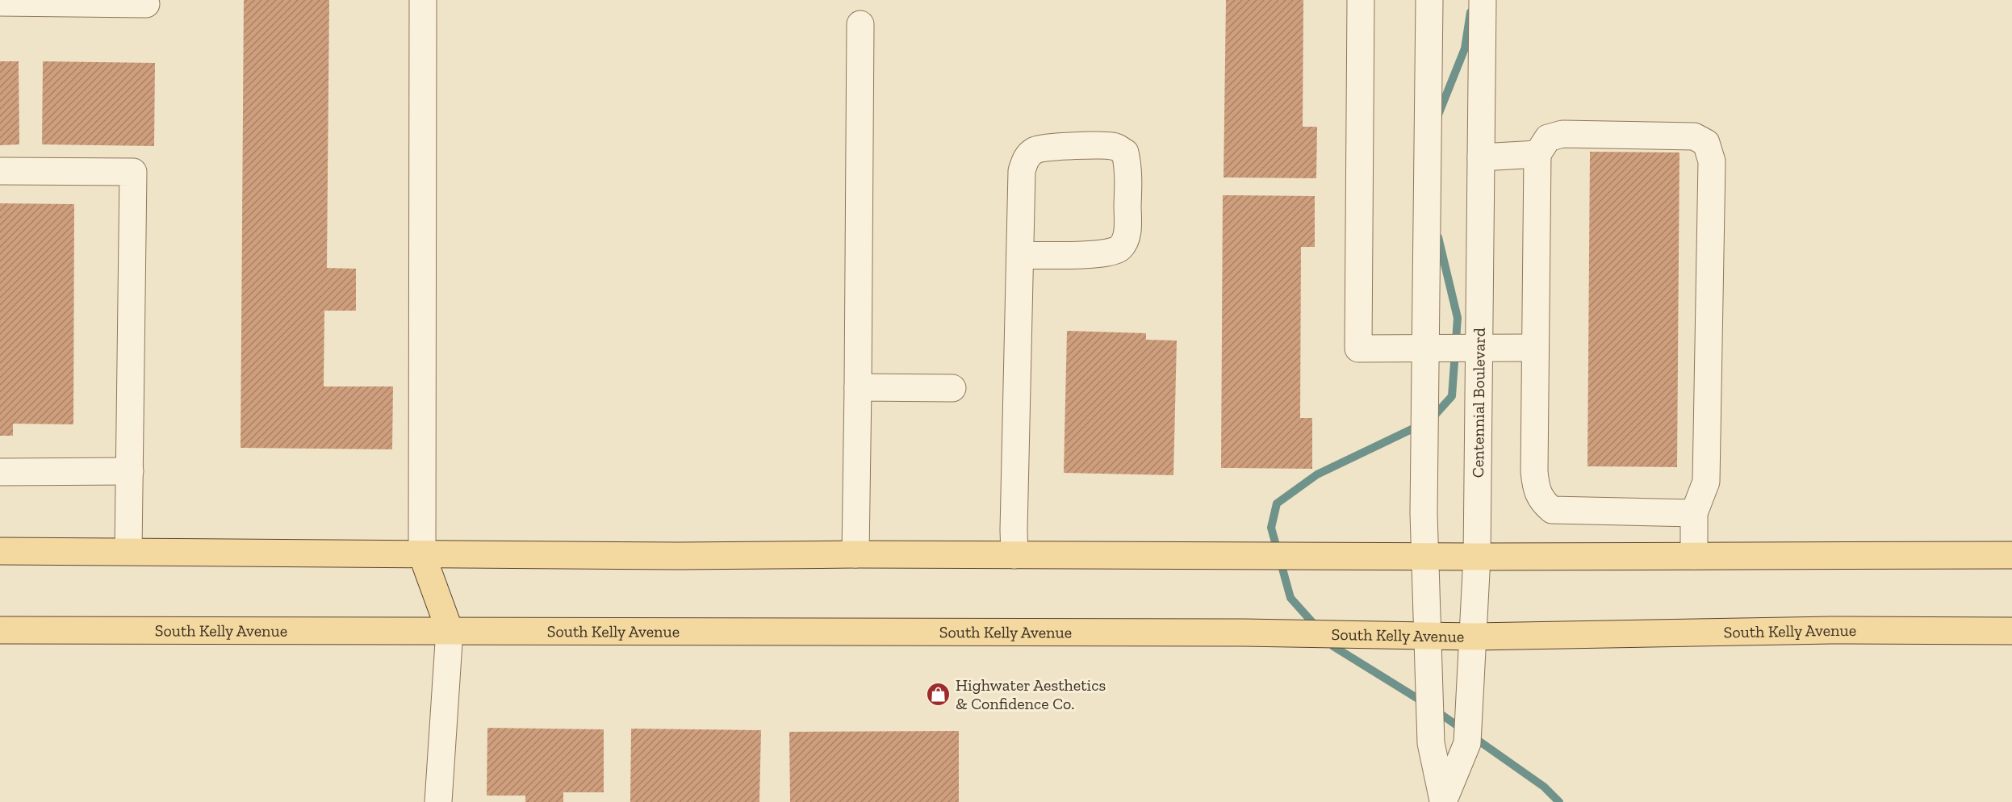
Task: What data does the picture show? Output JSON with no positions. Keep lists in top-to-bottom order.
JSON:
{
  "streets": {
    "main road": ["South Kelly Avenue"],
    "street": ["Centennial Boulevard"]
  },
  "crossings": [
    ["Centennial Boulevard", "South Kelly Avenue"]
  ],
  "places": {
    "shop": ["Highwater Aesthetics & Confidence Co."]
  }
}
